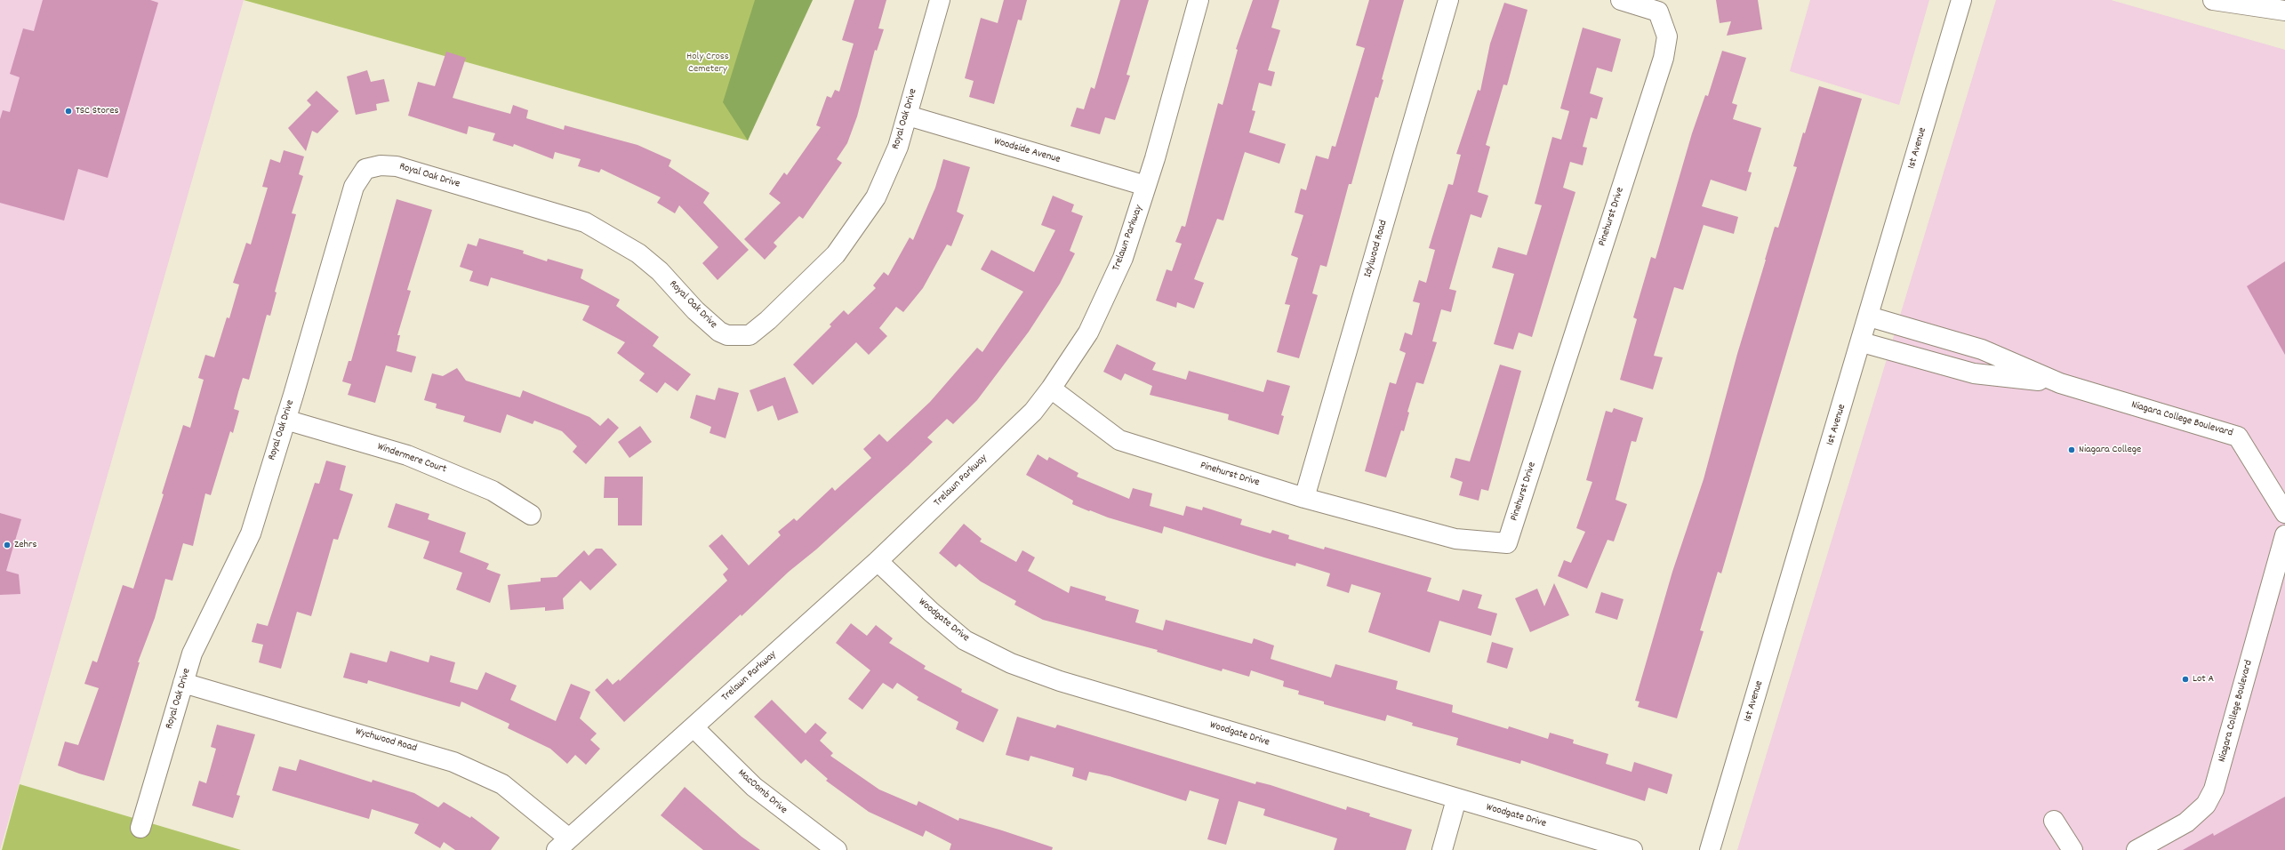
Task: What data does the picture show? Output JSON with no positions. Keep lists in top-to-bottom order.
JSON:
{
  "streets": {
    "street": [
      "Royal Oak Drive",
      "1st Avenue",
      "Woodside Avenue",
      "Pinehurst Drive",
      "Trelawn Parkway",
      "Idylwood Road",
      "Niagara College Boulevard",
      "Windermere Court",
      "Woodgate Drive",
      "Wychwood Road",
      "MacOomb Drive"
    ]
  },
  "crossings": [
    ["Royal Oak Drive", "Woodside Avenue"],
    ["Royal Oak Drive", "Windermere Court"],
    ["Royal Oak Drive", "Wychwood Road"],
    ["1st Avenue", "Niagara College Boulevard"],
    ["Woodside Avenue", "Trelawn Parkway"],
    ["Pinehurst Drive", "Trelawn Parkway"],
    ["Pinehurst Drive", "Idylwood Road"],
    ["Trelawn Parkway", "Woodgate Drive"],
    ["Trelawn Parkway", "Wychwood Road"],
    ["Trelawn Parkway", "MacOomb Drive"]
  ],
  "parks": ["Holy Cross Cemetery"],
  "places": [
    "TSC Stores",
    "Niagara College",
    "Zehrs",
    "Lot A"
  ]
}
